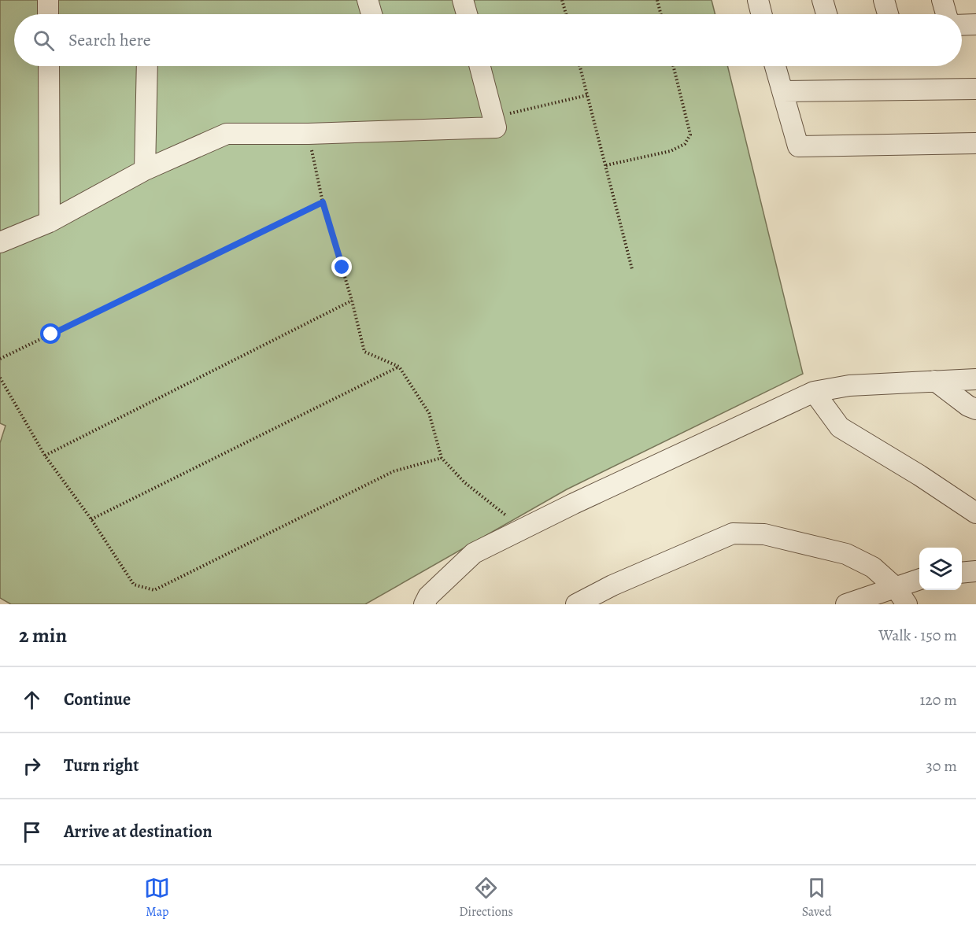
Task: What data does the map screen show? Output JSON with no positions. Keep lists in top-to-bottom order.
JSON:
{
  "page": {
    "search": "Search here",
    "heading": ["2 min", "Walk · 150 m"],
    "list": [
      ["Continue", "120 m"],
      ["Turn right", "30 m"],
      "Arrive at destination"
    ],
    "nav": ["Map", "Directions", "Saved"]
  }
}
